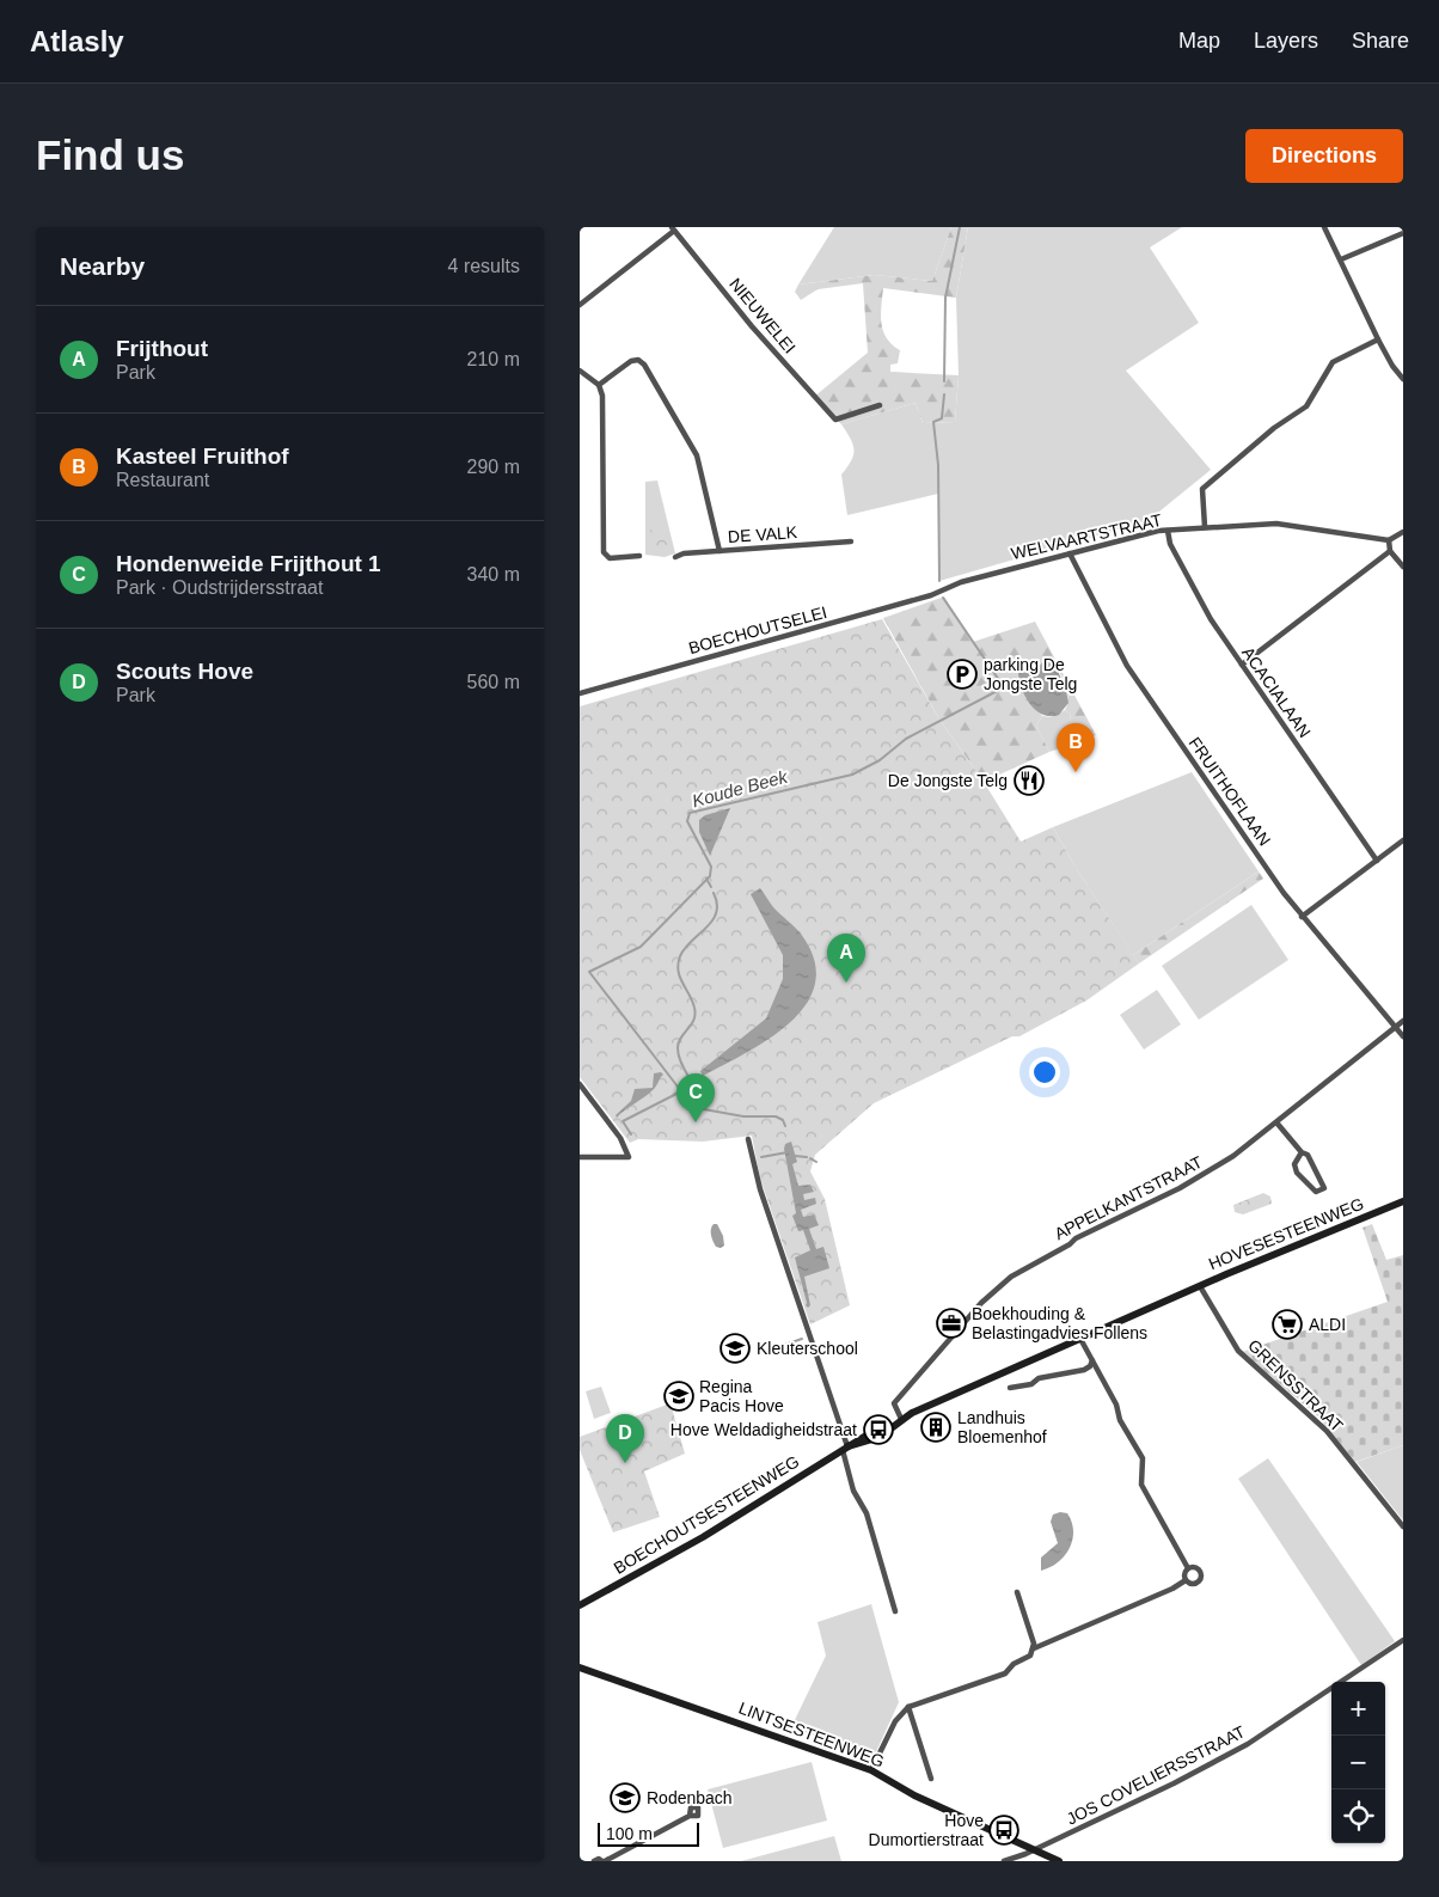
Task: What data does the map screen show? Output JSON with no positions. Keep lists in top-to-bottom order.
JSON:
{
  "streets": {
    "street": [
      "NIEUWELEI",
      "DE VALK",
      "WELVAARTSTRAAT",
      "BOECHOUTSELEI",
      "ACACIALAAN",
      "FRUITHOFLAAN",
      "APPELKANTSTRAAT",
      "HOVESESTEENWEG",
      "GRENSSTRAAT",
      "BOECHOUTSESTEENWEG",
      "LINTSESTEENWEG",
      "JOS COVELIERSSTRAAT"
    ]
  },
  "crossings": [
    ["WELVAARTSTRAAT", "BOECHOUTSELEI"],
    ["WELVAARTSTRAAT", "ACACIALAAN"],
    ["WELVAARTSTRAAT", "FRUITHOFLAAN"],
    ["FRUITHOFLAAN", "APPELKANTSTRAAT"],
    ["APPELKANTSTRAAT", "BOECHOUTSESTEENWEG"],
    ["HOVESESTEENWEG", "GRENSSTRAAT"],
    ["HOVESESTEENWEG", "BOECHOUTSESTEENWEG"],
    ["LINTSESTEENWEG", "JOS COVELIERSSTRAAT"]
  ],
  "water": ["Koude Beek"],
  "places": {
    "parking": ["parking De Jongste Telg"],
    "restaurant": ["De Jongste Telg"],
    "office": ["Boekhouding & Belastingadvies Follens"],
    "supermarket": ["ALDI"],
    "school or university": ["Kleuterschool", "Regina Pacis Hove", "Rodenbach"],
    "building": ["Landhuis Bloemenhof"],
    "bus stop": ["Hove Weldadigheidstraat", "Hove Dumortierstraat"]
  },
  "scale_bar": "100 m",
  "page": {
    "header": "Atlasly",
    "nav": ["Map", "Layers", "Share"],
    "buttons": "Directions",
    "title": "Find us",
    "heading": ["Nearby", "4 results"],
    "list": [
      {
        "mark": "A",
        "name": "Frijthout",
        "note": "Park",
        "value": "210 m"
      },
      {
        "mark": "B",
        "name": "Kasteel Fruithof",
        "note": "Restaurant",
        "value": "290 m"
      },
      {
        "mark": "C",
        "name": "Hondenweide Frijthout 1",
        "note": "Park · Oudstrijdersstraat",
        "value": "340 m"
      },
      {
        "mark": "D",
        "name": "Scouts Hove",
        "note": "Park",
        "value": "560 m"
      }
    ],
    "pins": [
      "B",
      "A",
      "C",
      "D"
    ],
    "map_buttons": ["+", "−"],
    "scale": "100 m"
  }
}
